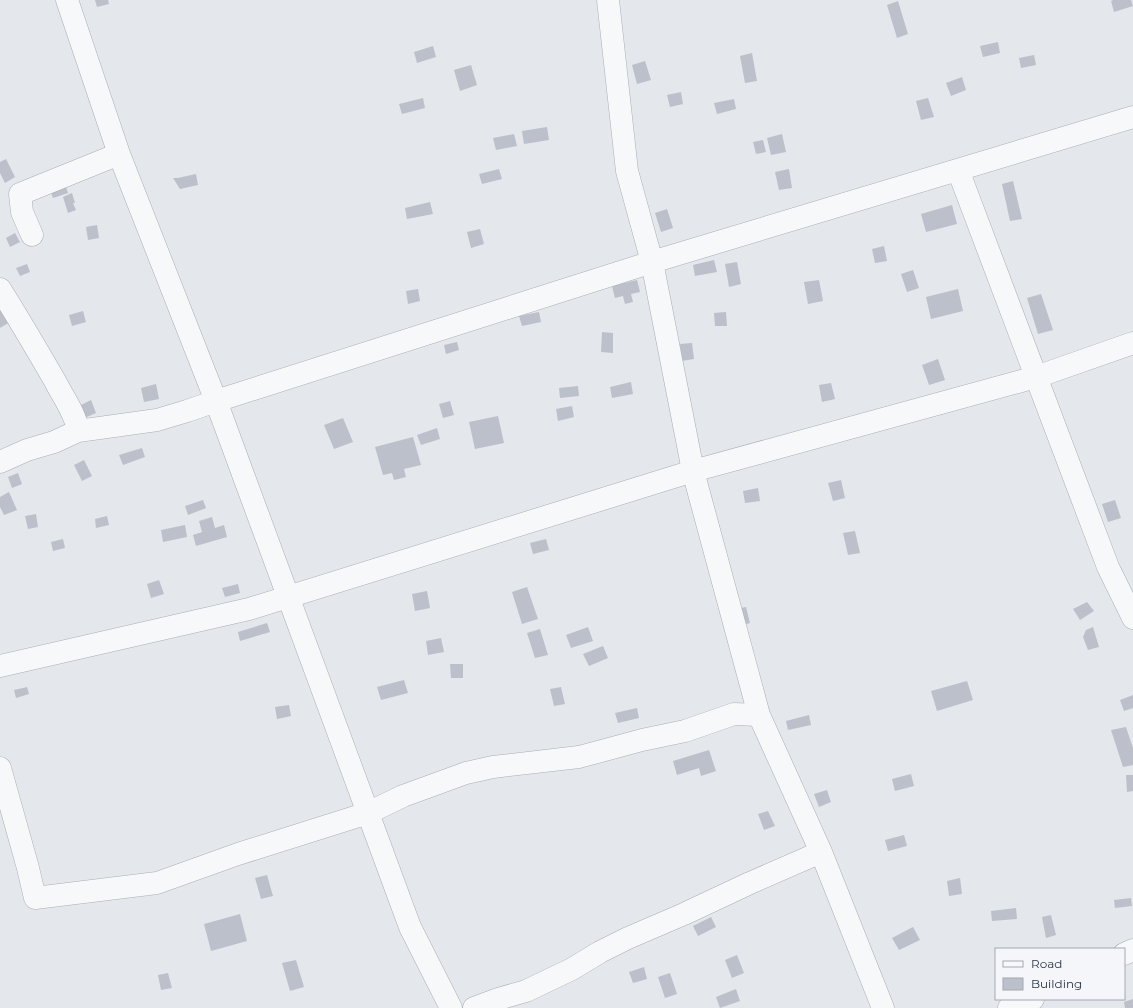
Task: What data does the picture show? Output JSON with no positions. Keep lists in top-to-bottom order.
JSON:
{
  "legend": ["Road", "Building"]
}
